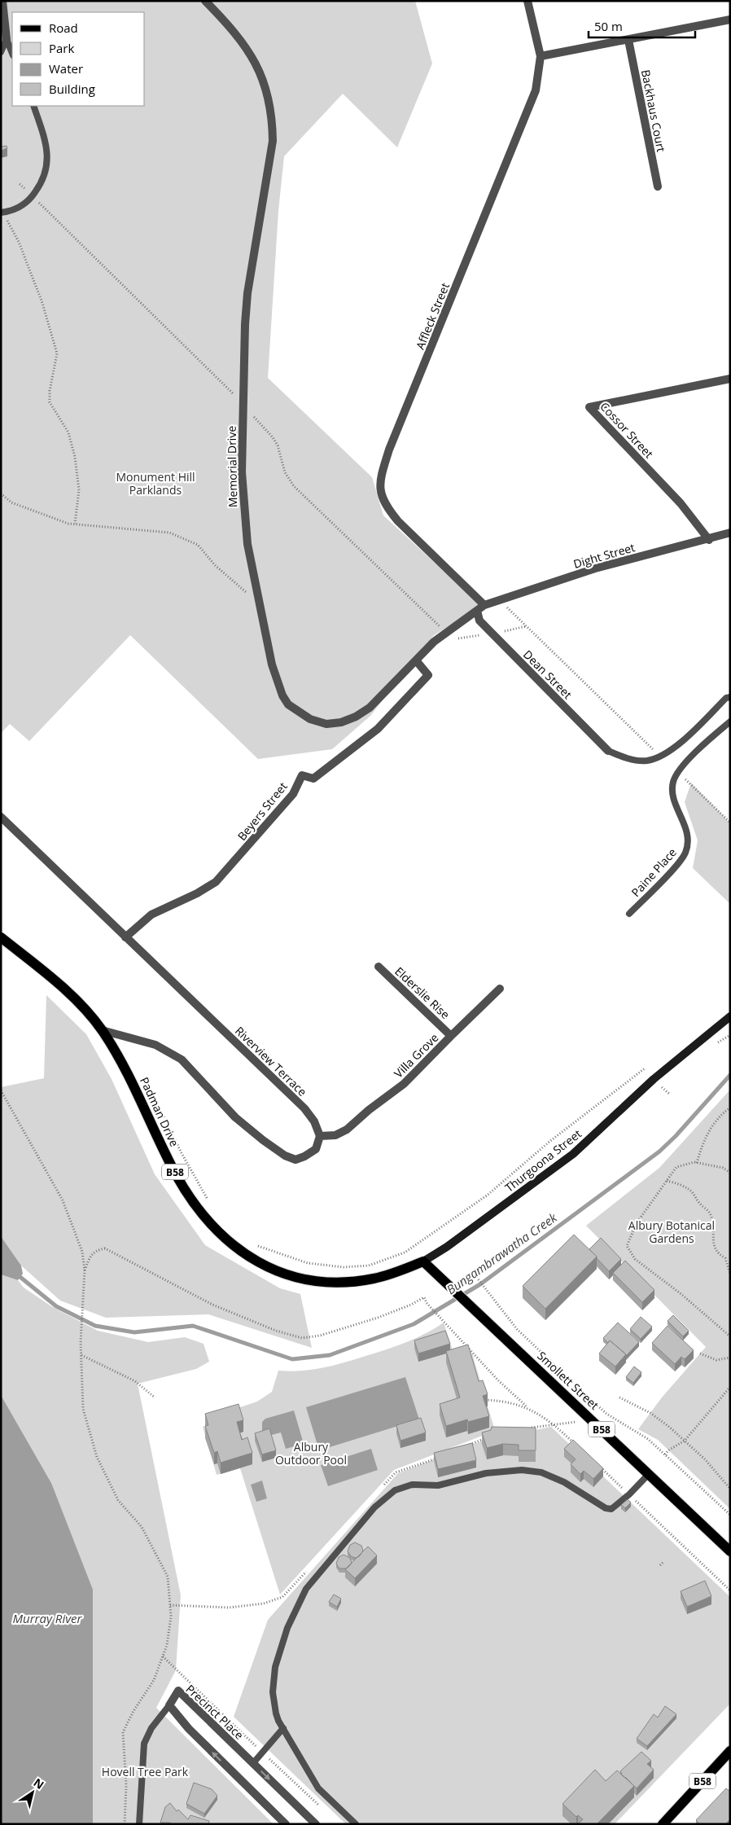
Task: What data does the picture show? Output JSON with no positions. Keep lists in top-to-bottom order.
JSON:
{
  "streets": {
    "main road": [
      "Padman Drive",
      "Thurgoona Street",
      "B58",
      "Smollett Street"
    ],
    "street": [
      "Backhaus Court",
      "Affleck Street",
      "Cossor Street",
      "Memorial Drive",
      "Dight Street",
      "Dean Street",
      "Beyers Street",
      "Elderslie Rise",
      "Villa Grove",
      "Riverview Terrace",
      "Precinct Place"
    ],
    "lane": ["Paine Place"]
  },
  "crossings": [
    ["Affleck Street", "Memorial Drive"],
    ["Affleck Street", "Dight Street"],
    ["Cossor Street", "Dight Street"],
    ["Memorial Drive", "Dight Street"],
    ["Memorial Drive", "Dean Street"],
    ["Memorial Drive", "Beyers Street"],
    ["Beyers Street", "Riverview Terrace"],
    ["Elderslie Rise", "Villa Grove"],
    ["Villa Grove", "Riverview Terrace"],
    ["Padman Drive", "Thurgoona Street"],
    ["Padman Drive", "Smollett Street"],
    ["Thurgoona Street", "Smollett Street"]
  ],
  "water": ["Bungambrawatha Creek", "Murray River"],
  "parks": [
    "Monument Hill Parklands",
    "Albury Botanical Gardens",
    "Albury Outdoor Pool",
    "Hovell Tree Park"
  ],
  "legend": [
    "Road",
    "Park",
    "Water",
    "Building"
  ],
  "scale_bar": "50 m",
  "north": "top right"
}
